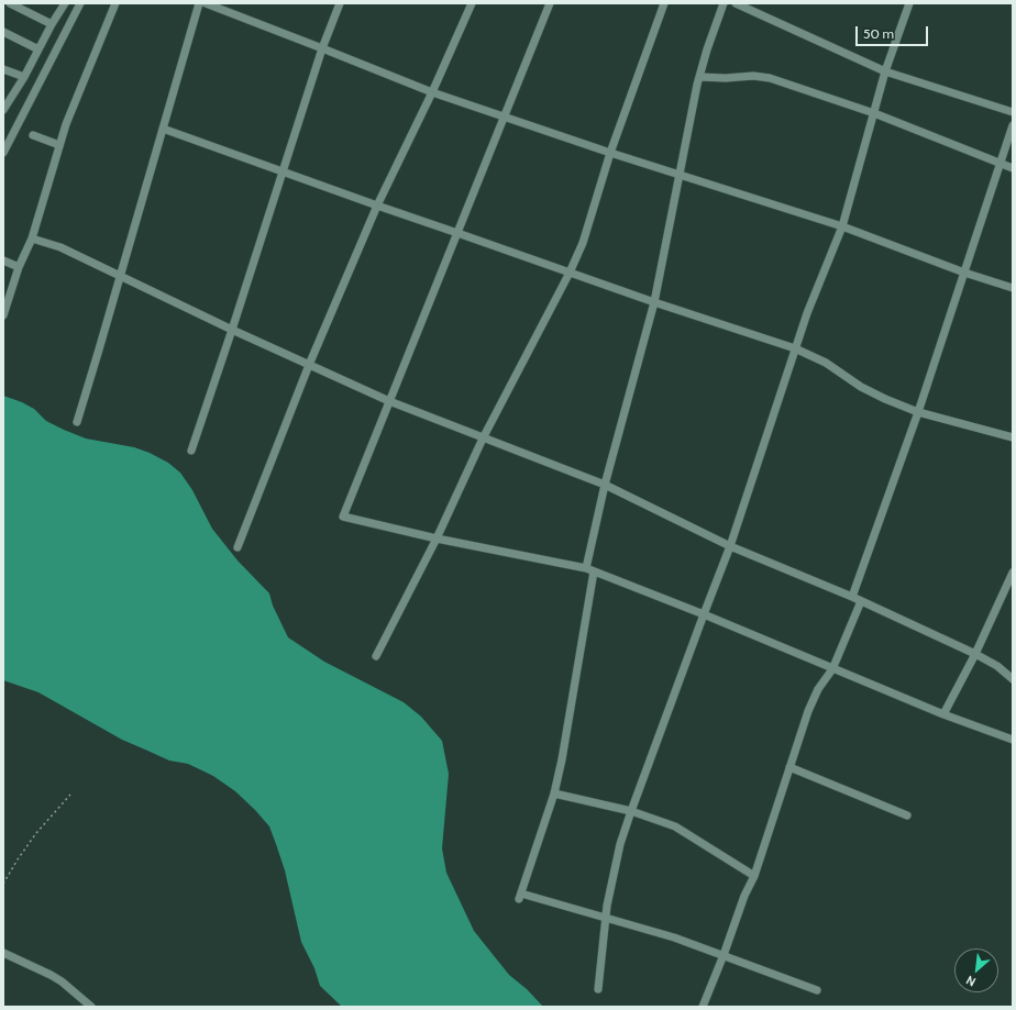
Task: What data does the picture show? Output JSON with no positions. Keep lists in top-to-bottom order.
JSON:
{
  "scale_bar": "50 m",
  "north": "bottom left"
}
